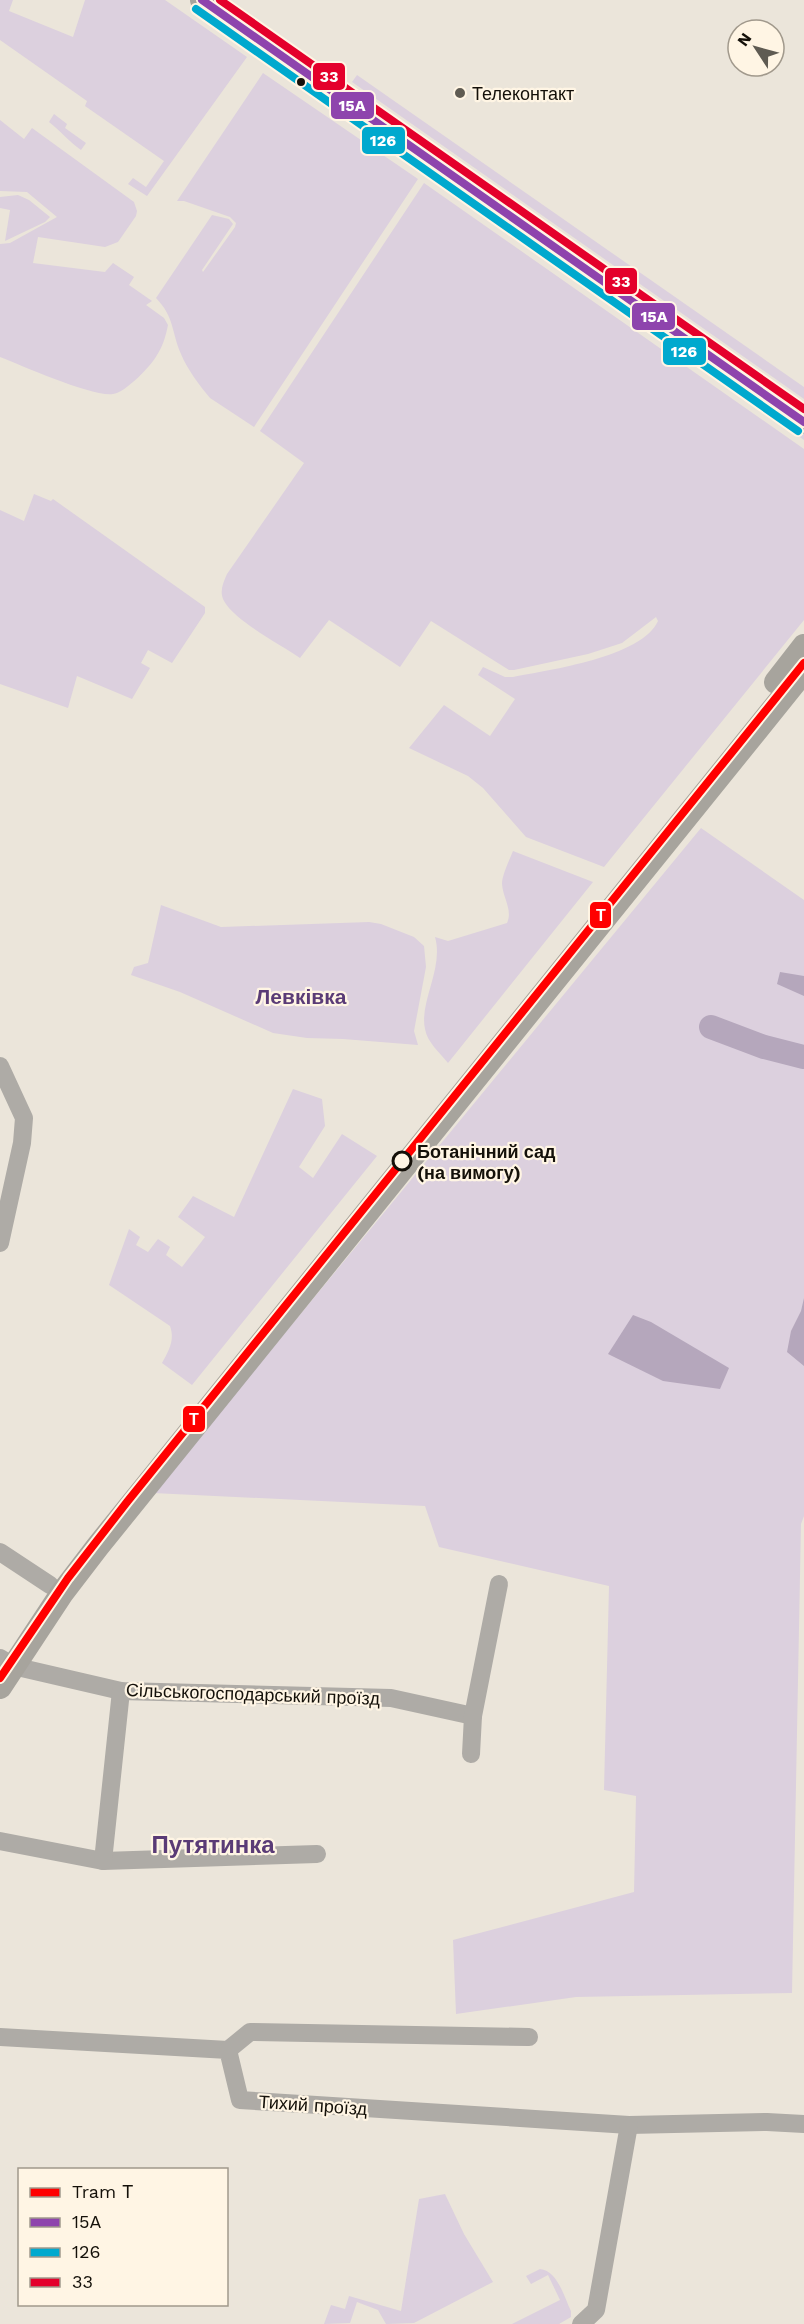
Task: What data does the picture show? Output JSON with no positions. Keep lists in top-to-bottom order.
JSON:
{
  "streets": {
    "street": ["Сільськогосподарський проїзд", "Тихий проїзд"]
  },
  "districts": ["Левківка", "Путятинка"],
  "places": ["Телеконтакт", "Ботанічний сад (на вимогу)"],
  "lines": [
    "transit line 15A",
    "transit line 33",
    "transit line 126",
    "tram line Т"
  ],
  "legend": [
    "Tram Т",
    "15A",
    "126",
    "33"
  ],
  "north": "top left"
}
